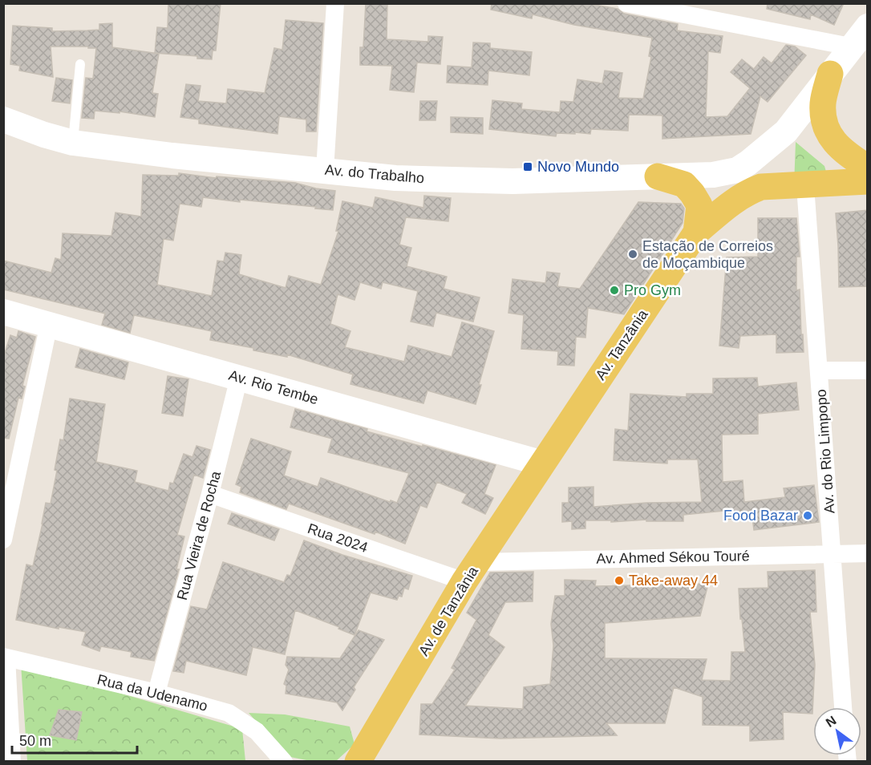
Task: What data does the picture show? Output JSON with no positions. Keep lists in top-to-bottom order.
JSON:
{
  "streets": {
    "main road": [
      "Av. do Trabalho",
      "Av. Tanzânia",
      "Av. Rio Tembe",
      "Av. de Tanzânia"
    ],
    "street": [
      "Av. do Rio Limpopo",
      "Rua Vieira de Rocha",
      "Rua 2024",
      "Av. Ahmed Sékou Touré",
      "Rua da Udenamo"
    ]
  },
  "crossings": [
    ["Av. Tanzânia", "Av. Rio Tembe"],
    ["Av. Tanzânia", "Av. do Rio Limpopo"],
    ["Av. Tanzânia", "Av. de Tanzânia"],
    ["Av. Rio Tembe", "Rua Vieira de Rocha"],
    ["Av. Rio Tembe", "Av. de Tanzânia"],
    ["Av. do Rio Limpopo", "Av. Ahmed Sékou Touré"],
    ["Rua Vieira de Rocha", "Rua 2024"],
    ["Rua Vieira de Rocha", "Rua da Udenamo"],
    ["Rua 2024", "Av. Ahmed Sékou Touré"],
    ["Rua 2024", "Av. de Tanzânia"],
    ["Av. Ahmed Sékou Touré", "Av. de Tanzânia"]
  ],
  "places": {
    "transit": ["Novo Mundo"],
    "other": [
      "Estação de Correios de Moçambique",
      "Pro Gym",
      "Food Bazar",
      "Take-away 44"
    ]
  },
  "scale_bar": "50 m",
  "north": "top left"
}
